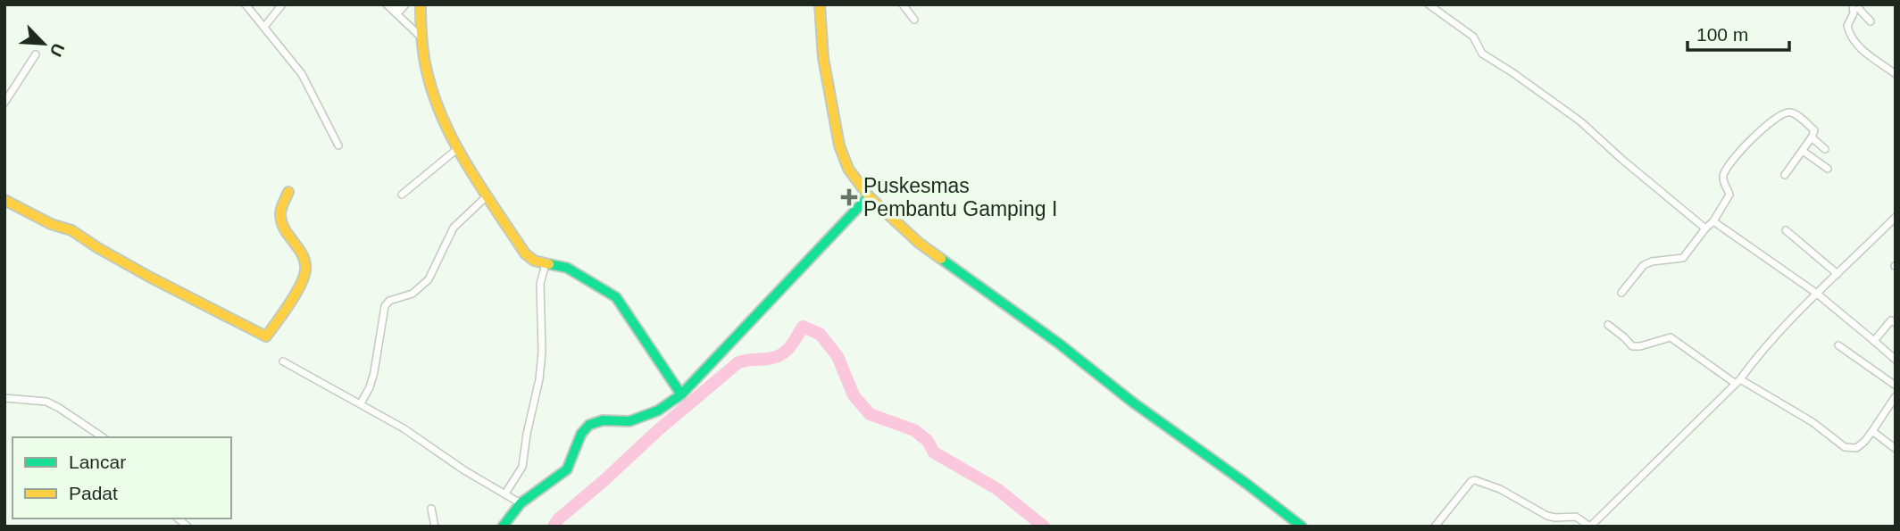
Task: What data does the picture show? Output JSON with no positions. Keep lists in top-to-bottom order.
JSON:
{
  "places": {
    "health": ["Puskesmas Pembantu Gamping I"]
  },
  "legend": ["Lancar", "Padat"],
  "scale_bar": "100 m",
  "north": "bottom right"
}
